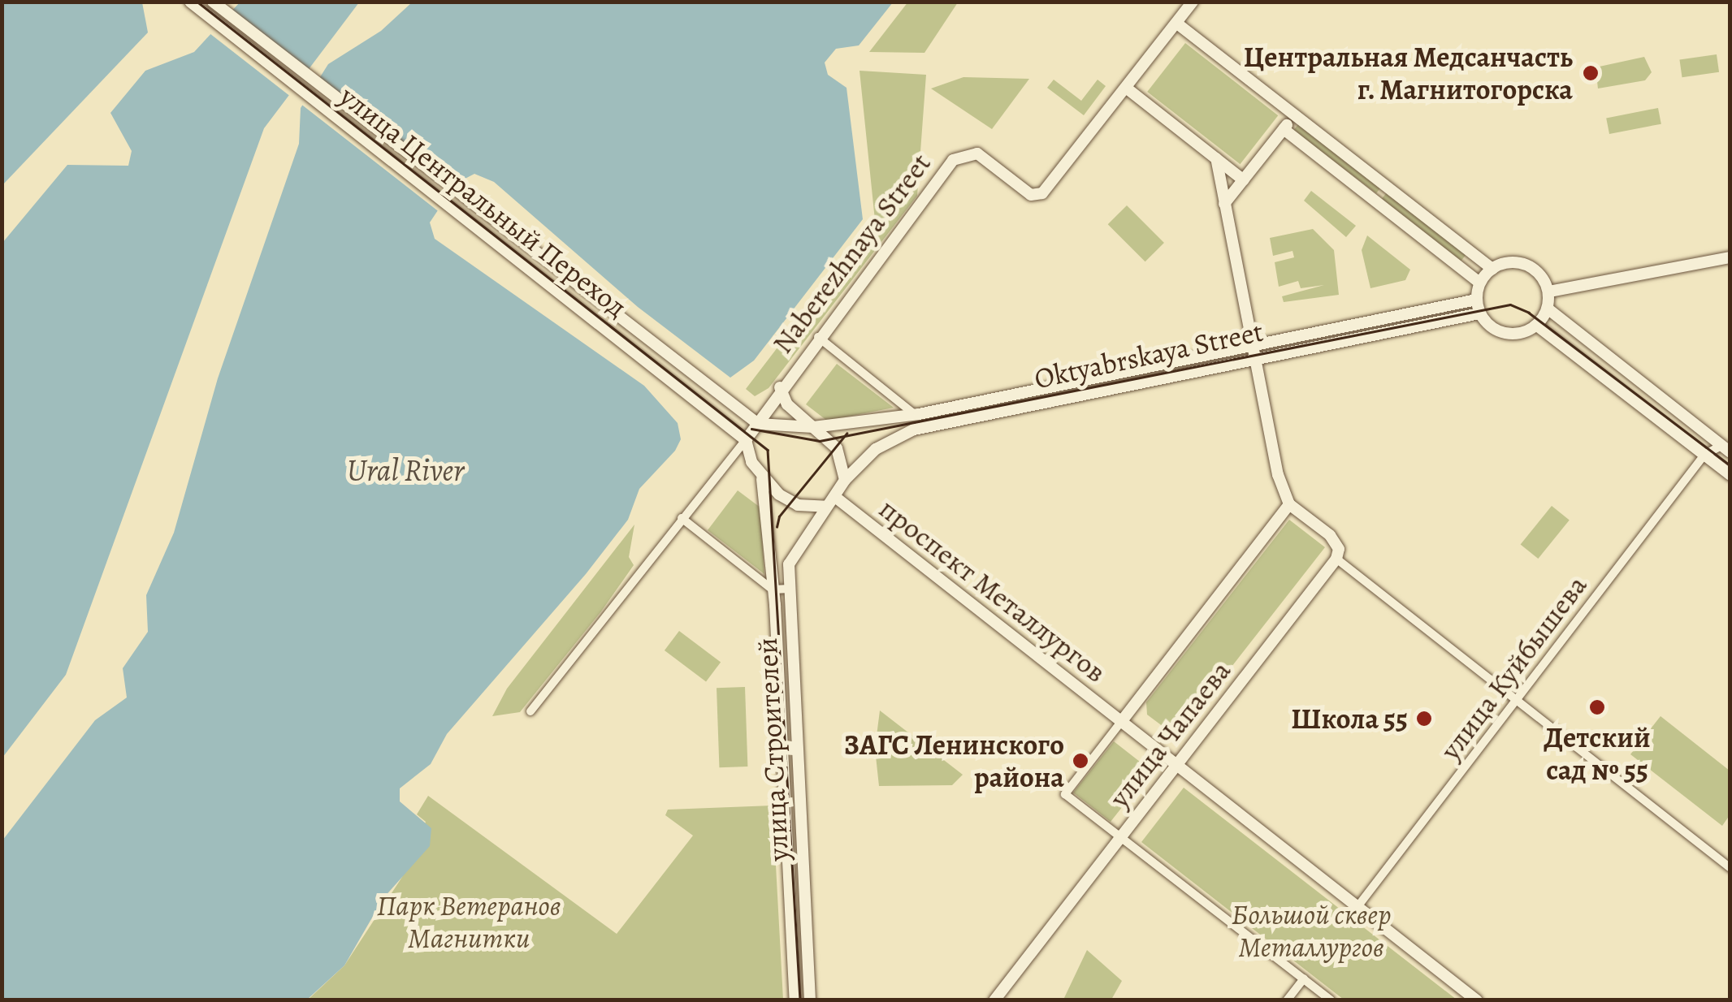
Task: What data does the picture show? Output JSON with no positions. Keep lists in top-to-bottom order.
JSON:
{
  "streets": {
    "main road": [
      "улица Центральный Переход",
      "Naberezhnaya Street",
      "Oktyabrskaya Street",
      "проспект Металлургов",
      "улица Чапаева",
      "улица Строителей"
    ],
    "street": ["улица Куйбышева"]
  },
  "crossings": [
    ["улица Центральный Переход", "Naberezhnaya Street"],
    ["улица Центральный Переход", "Oktyabrskaya Street"],
    ["улица Центральный Переход", "проспект Металлургов"],
    ["улица Центральный Переход", "улица Строителей"],
    ["Naberezhnaya Street", "Oktyabrskaya Street"],
    ["Naberezhnaya Street", "проспект Металлургов"],
    ["Naberezhnaya Street", "улица Строителей"],
    ["Oktyabrskaya Street", "проспект Металлургов"],
    ["Oktyabrskaya Street", "улица Строителей"],
    ["проспект Металлургов", "улица Куйбышева"],
    ["проспект Металлургов", "улица Чапаева"],
    ["проспект Металлургов", "улица Строителей"]
  ],
  "water": ["Ural River"],
  "parks": ["Парк Ветеранов Магнитки", "Большой сквер Металлургов"],
  "places": [
    "Центральная Медсанчасть г. Магнитогорска",
    "Детский сад № 55",
    "Школа 55",
    "ЗАГС Ленинского района"
  ]
}
